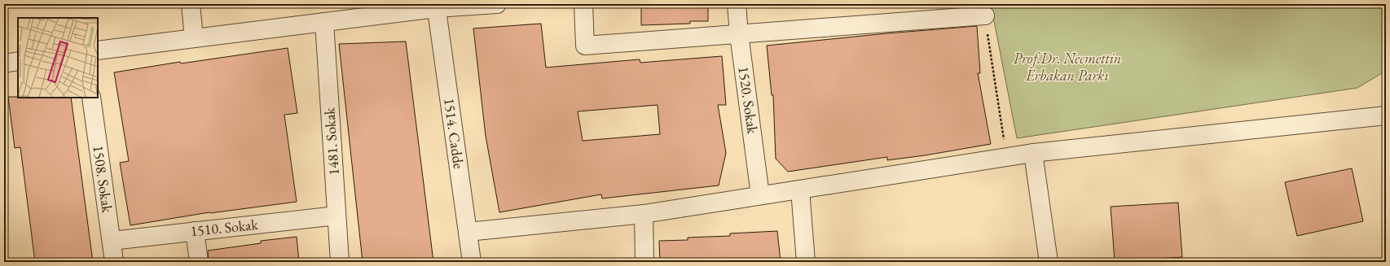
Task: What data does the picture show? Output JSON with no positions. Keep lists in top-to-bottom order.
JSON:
{
  "streets": {
    "street": [
      "1520. Sokak",
      "1514. Cadde",
      "1481. Sokak",
      "1508. Sokak",
      "1510. Sokak"
    ]
  },
  "crossings": [
    ["1481. Sokak", "1510. Sokak"],
    ["1508. Sokak", "1510. Sokak"]
  ],
  "parks": ["Prof.Dr. Necmettin Erbakan Parkı"]
}
